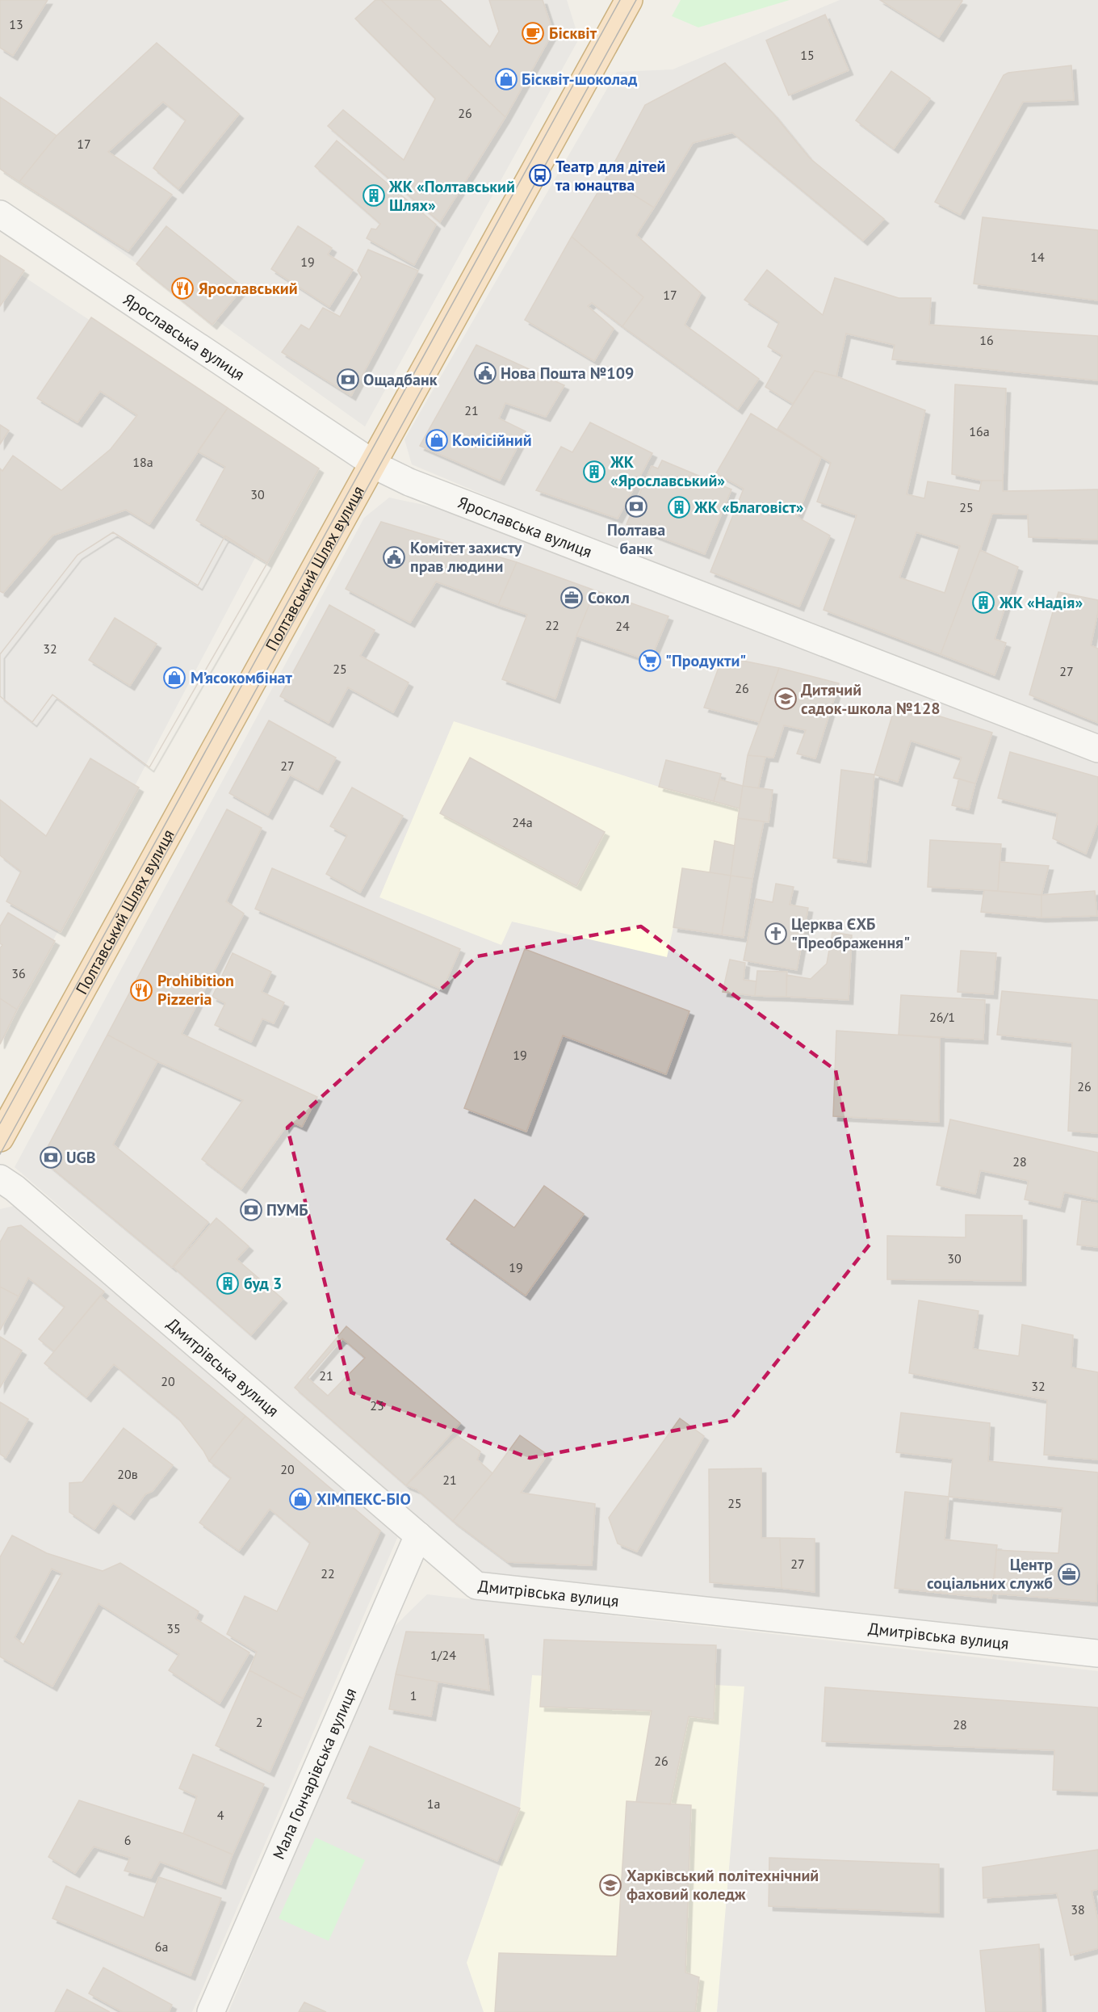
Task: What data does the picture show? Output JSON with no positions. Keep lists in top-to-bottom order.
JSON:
{
  "streets": {
    "main road": ["Полтавський Шлях вулиця"],
    "street": ["Ярославська вулиця", "Дмитрівська вулиця", "Мала Гончарівська вулиця"]
  },
  "crossings": [
    ["Ярославська вулиця", "Полтавський Шлях вулиця"],
    ["Дмитрівська вулиця", "Мала Гончарівська вулиця"]
  ],
  "places": {
    "cafe": ["Бісквіт"],
    "shop": [
      "Бісквіт-шоколад",
      "Комісійний",
      "М’ясокомбінат",
      "ХІМПЕКС-БІО"
    ],
    "bus stop": ["Театр для дітей та юнацтва"],
    "building": [
      "ЖК «Полтавський Шлях»",
      "ЖК «Ярославський»",
      "ЖК «Благовіст»",
      "ЖК «Надія»",
      "буд 3"
    ],
    "restaurant": ["Ярославський", "Prohibition Pizzeria"],
    "public building": ["Нова Пошта №109", "Комітет захисту прав людини"],
    "bank": [
      "Ощадбанк",
      "Полтава банк",
      "UGB",
      "ПУМБ"
    ],
    "office": ["Сокол", "Центр соціальних служб"],
    "supermarket": ["\"Продукти\""],
    "school or university": ["Дитячий садок-школа №128", "Харківський політехнічний фаховий коледж"],
    "church": ["Церква ЄХБ \"Преображення\""]
  },
  "house_numbers": [
    "13",
    "15",
    "26",
    "17",
    "14",
    "19",
    "17",
    "16",
    "21",
    "16а",
    "18а",
    "30",
    "25",
    "22",
    "24",
    "32",
    "25",
    "27",
    "26",
    "27",
    "24а",
    "36",
    "26/1",
    "19",
    "26",
    "28",
    "30",
    "19",
    "21",
    "20",
    "32",
    "23",
    "20",
    "20в",
    "21",
    "25",
    "27",
    "22",
    "35",
    "1/24",
    "1",
    "2",
    "28",
    "26",
    "1а",
    "4",
    "6",
    "38",
    "6а"
  ]
}
